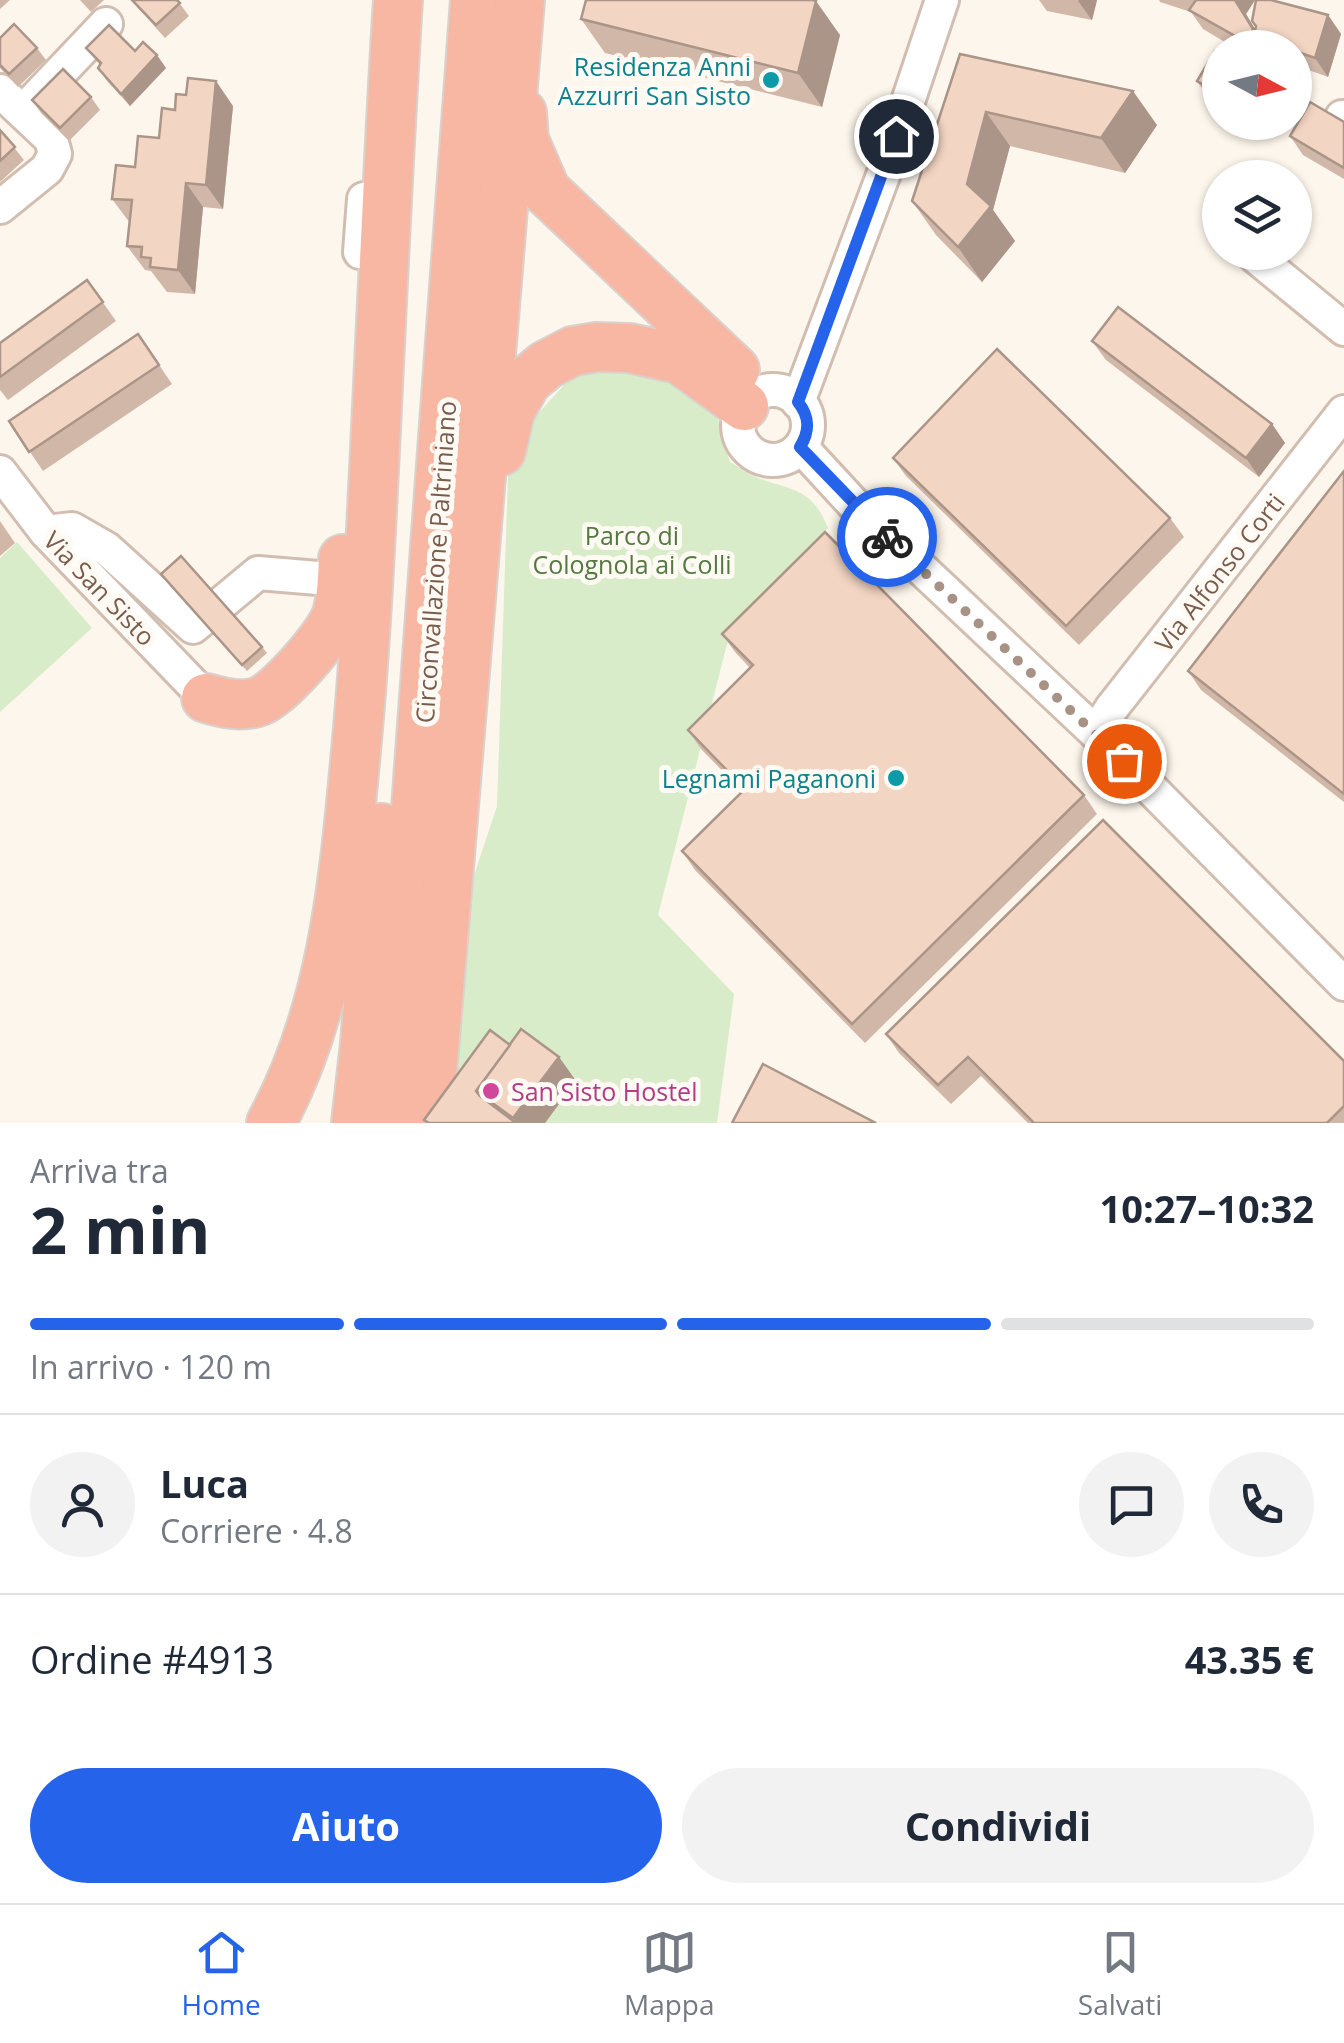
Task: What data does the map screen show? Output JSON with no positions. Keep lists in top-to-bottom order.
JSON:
{
  "streets": {
    "highway": ["Circonvallazione Paltriniano"],
    "street": ["Via Alfonso Corti", "Via San Sisto"]
  },
  "parks": ["Parco di Colognola ai Colli"],
  "places": ["Residenza Anni Azzurri San Sisto", "Legnami Paganoni", "San Sisto Hostel"],
  "north": "right",
  "page": {
    "heading": ["2 min", "Arriva tra", "10:27–10:32"],
    "panel": [
      "Luca",
      "Corriere · 4.8",
      "Ordine #4913",
      "43.35 €"
    ],
    "bar": "In arrivo · 120 m",
    "buttons": ["Aiuto", "Condividi"],
    "tabs": ["Home", "Mappa", "Salvati"]
  }
}
